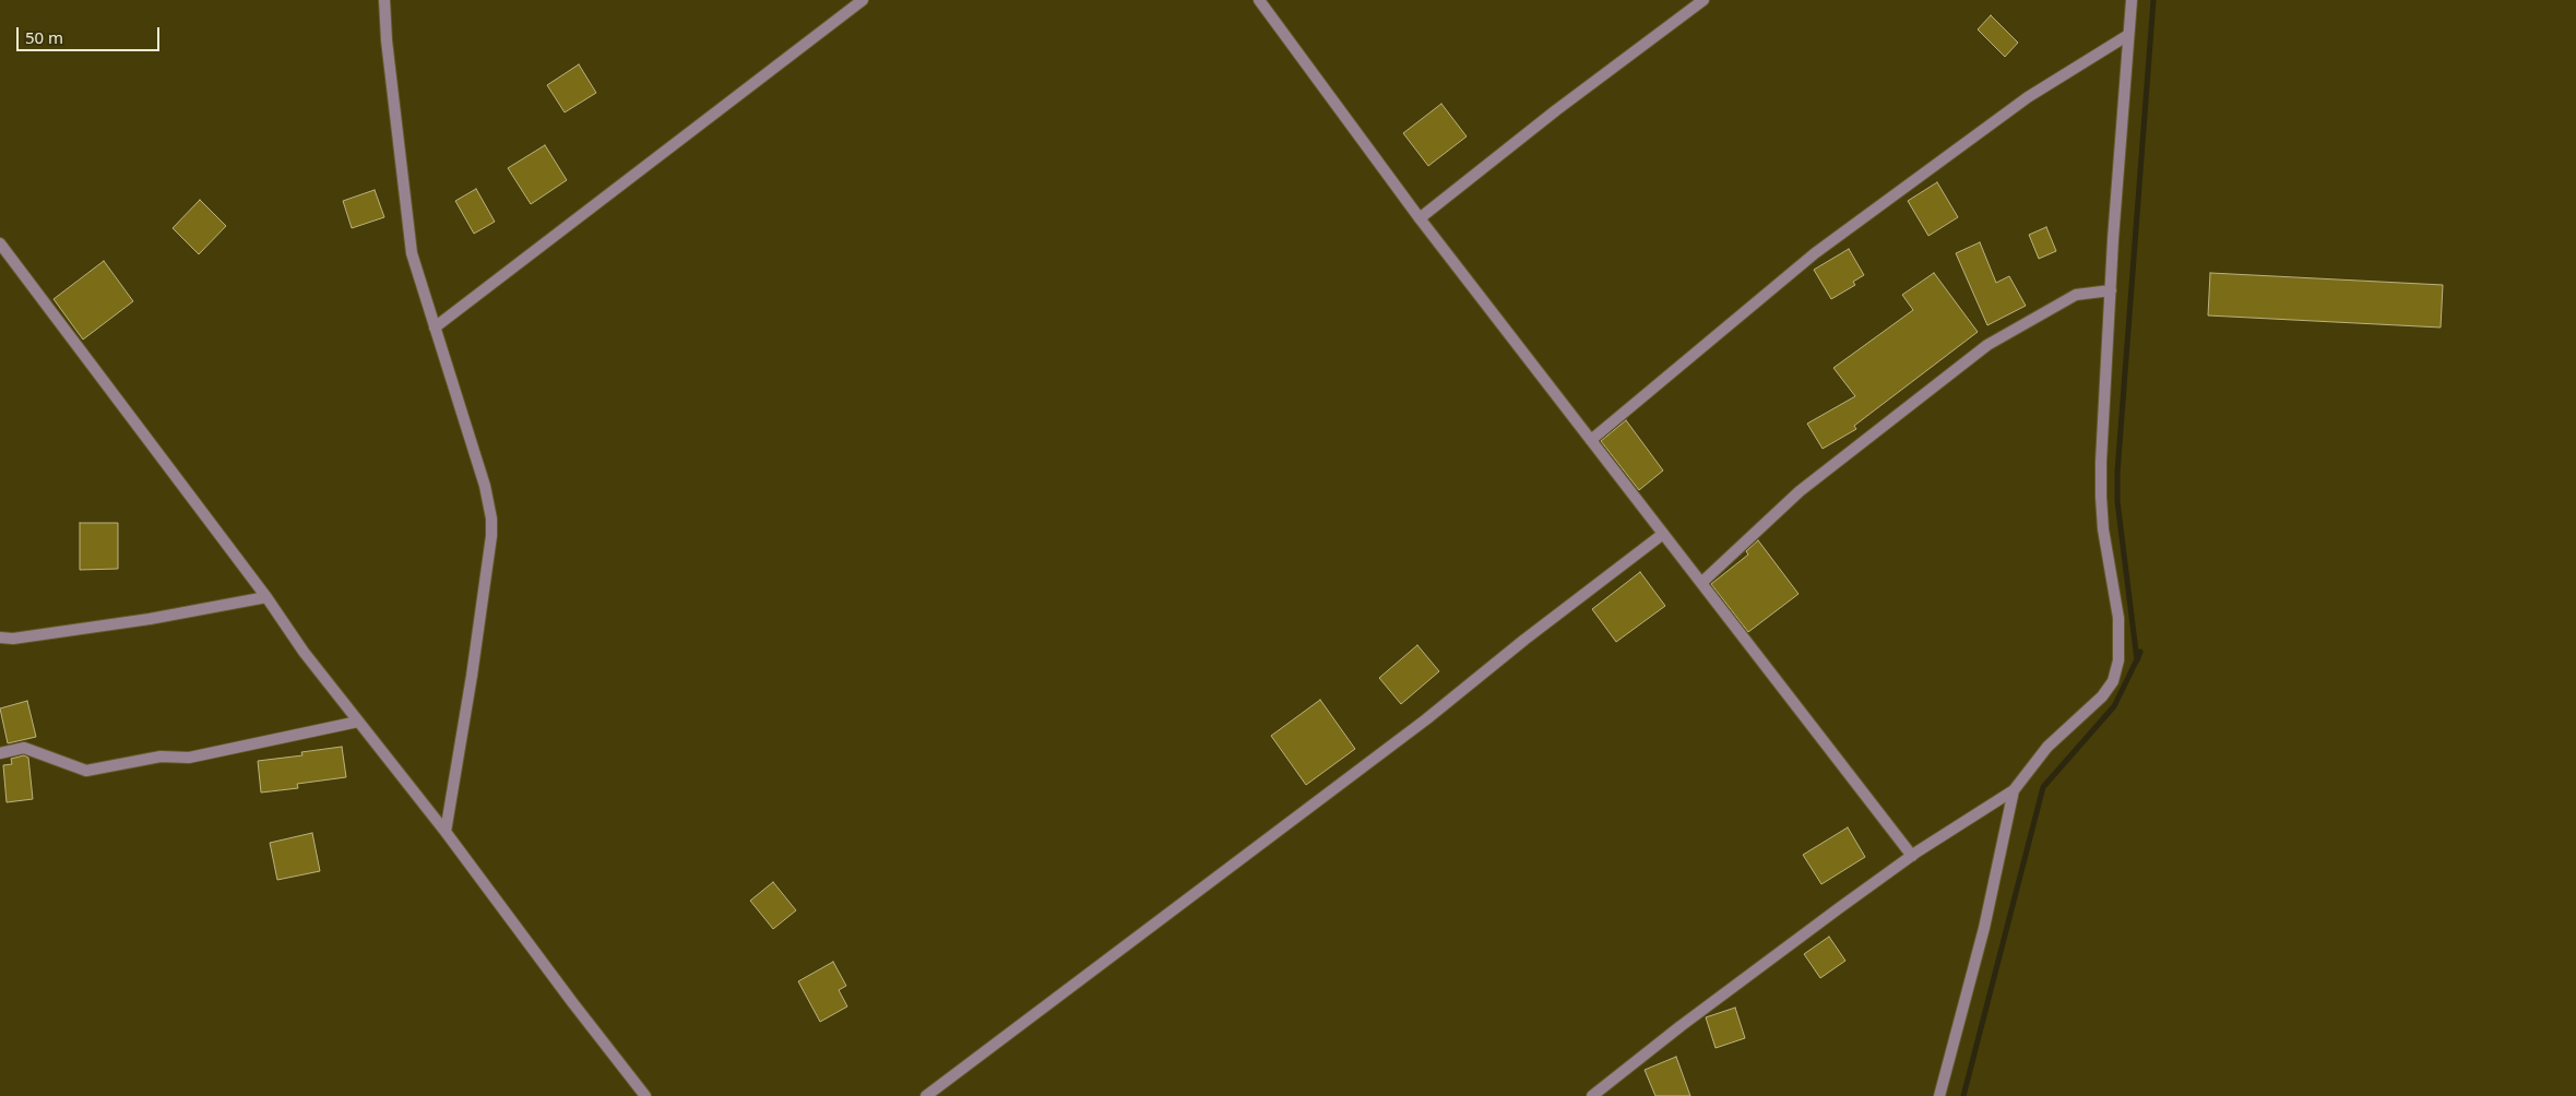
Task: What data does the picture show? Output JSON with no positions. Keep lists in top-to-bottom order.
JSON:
{
  "scale_bar": "50 m"
}
